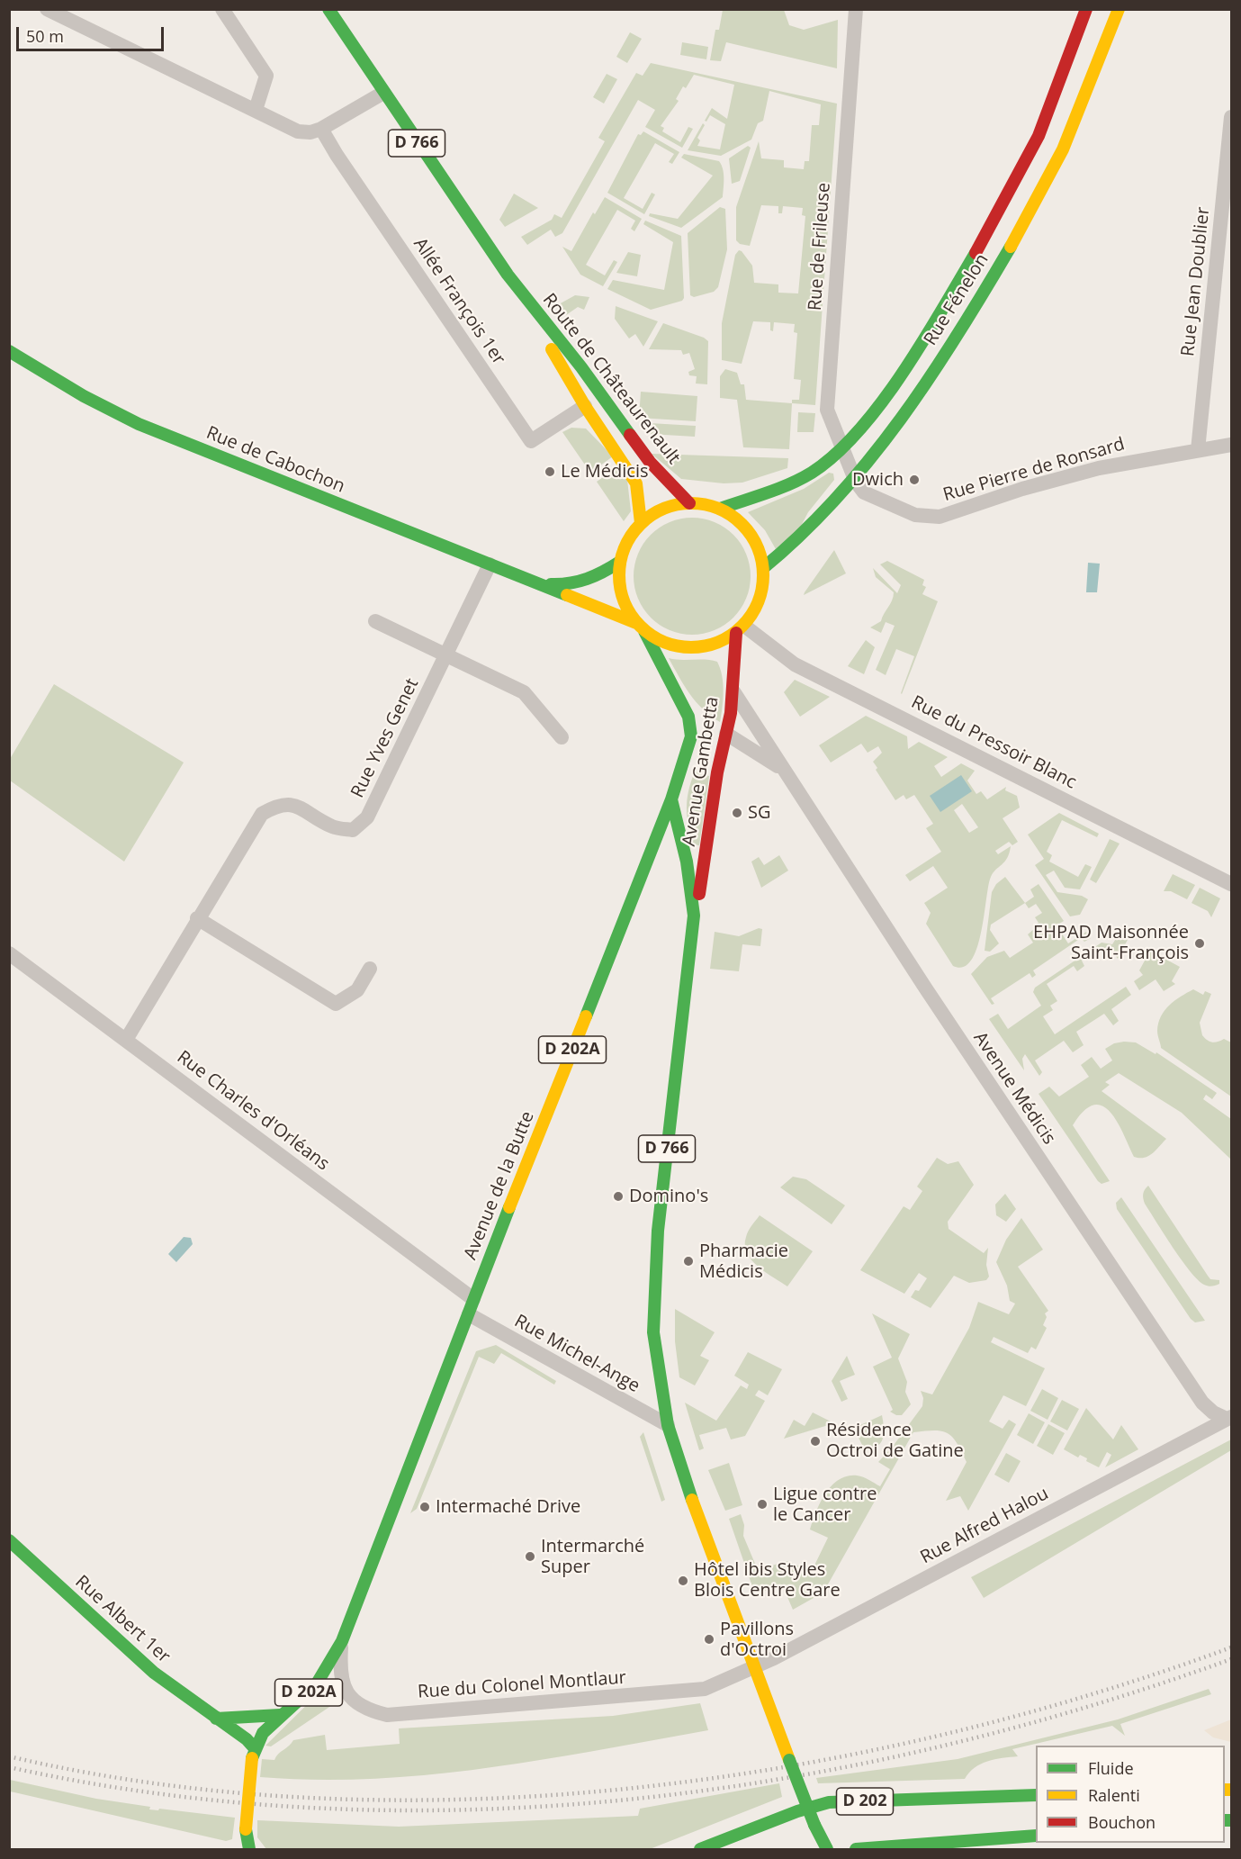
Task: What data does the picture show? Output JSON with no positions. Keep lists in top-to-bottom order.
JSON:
{
  "streets": {
    "main road": [
      "D 766",
      "Rue Fénelon",
      "Route de Châteaurenault",
      "Rue de Cabochon",
      "Avenue Gambetta",
      "D 202A",
      "Avenue de la Butte",
      "Rue Albert 1er",
      "D 202"
    ],
    "street": [
      "Rue de Frileuse",
      "Rue Jean Doublier",
      "Allée François 1er",
      "Rue Pierre de Ronsard",
      "Rue Yves Genet",
      "Rue du Pressoir Blanc",
      "Avenue Médicis",
      "Rue Charles d'Orléans",
      "Rue Michel-Ange",
      "Rue Alfred Halou",
      "Rue du Colonel Montlaur"
    ]
  },
  "crossings": [
    ["D 766", "Avenue Gambetta"],
    ["D 766", "Avenue de la Butte"],
    ["D 766", "Rue Michel-Ange"],
    ["D 766", "Rue Alfred Halou"],
    ["D 766", "Rue du Colonel Montlaur"],
    ["Rue de Frileuse", "Rue Fénelon"],
    ["Rue de Frileuse", "Rue Pierre de Ronsard"],
    ["Rue Jean Doublier", "Rue Pierre de Ronsard"],
    ["Rue Fénelon", "Route de Châteaurenault"],
    ["Rue Fénelon", "Rue de Cabochon"],
    ["Rue Fénelon", "Rue Pierre de Ronsard"],
    ["Rue Fénelon", "Rue du Pressoir Blanc"],
    ["Rue Fénelon", "Avenue Gambetta"],
    ["Rue Fénelon", "Avenue de la Butte"],
    ["Allée François 1er", "Route de Châteaurenault"],
    ["Route de Châteaurenault", "Rue de Cabochon"],
    ["Route de Châteaurenault", "Rue du Pressoir Blanc"],
    ["Route de Châteaurenault", "Avenue Gambetta"],
    ["Route de Châteaurenault", "Avenue de la Butte"],
    ["Rue de Cabochon", "Rue Yves Genet"],
    ["Rue de Cabochon", "Rue du Pressoir Blanc"],
    ["Rue de Cabochon", "Avenue Gambetta"],
    ["Rue de Cabochon", "Avenue de la Butte"],
    ["Rue Yves Genet", "Rue Charles d'Orléans"],
    ["Rue du Pressoir Blanc", "Avenue Gambetta"],
    ["Rue du Pressoir Blanc", "Avenue de la Butte"],
    ["Avenue Gambetta", "Avenue Médicis"],
    ["Avenue Gambetta", "Avenue de la Butte"],
    ["D 202A", "Avenue de la Butte"],
    ["D 202A", "Rue Albert 1er"],
    ["Avenue Médicis", "Rue Alfred Halou"],
    ["Rue Charles d'Orléans", "Avenue de la Butte"],
    ["Avenue de la Butte", "Rue Michel-Ange"],
    ["Avenue de la Butte", "Rue Albert 1er"],
    ["Avenue de la Butte", "Rue du Colonel Montlaur"],
    ["Rue Alfred Halou", "Rue du Colonel Montlaur"]
  ],
  "places": [
    "Le Médicis",
    "Dwich",
    "SG",
    "EHPAD Maisonnée Saint-François",
    "Domino's",
    "Pharmacie Médicis",
    "Résidence Octroi de Gatine",
    "Ligue contre le Cancer",
    "Intermaché Drive",
    "Intermarché Super",
    "Hôtel ibis Styles Blois Centre Gare",
    "Pavillons d'Octroi"
  ],
  "legend": ["Fluide", "Ralenti", "Bouchon"],
  "scale_bar": "50 m"
}
